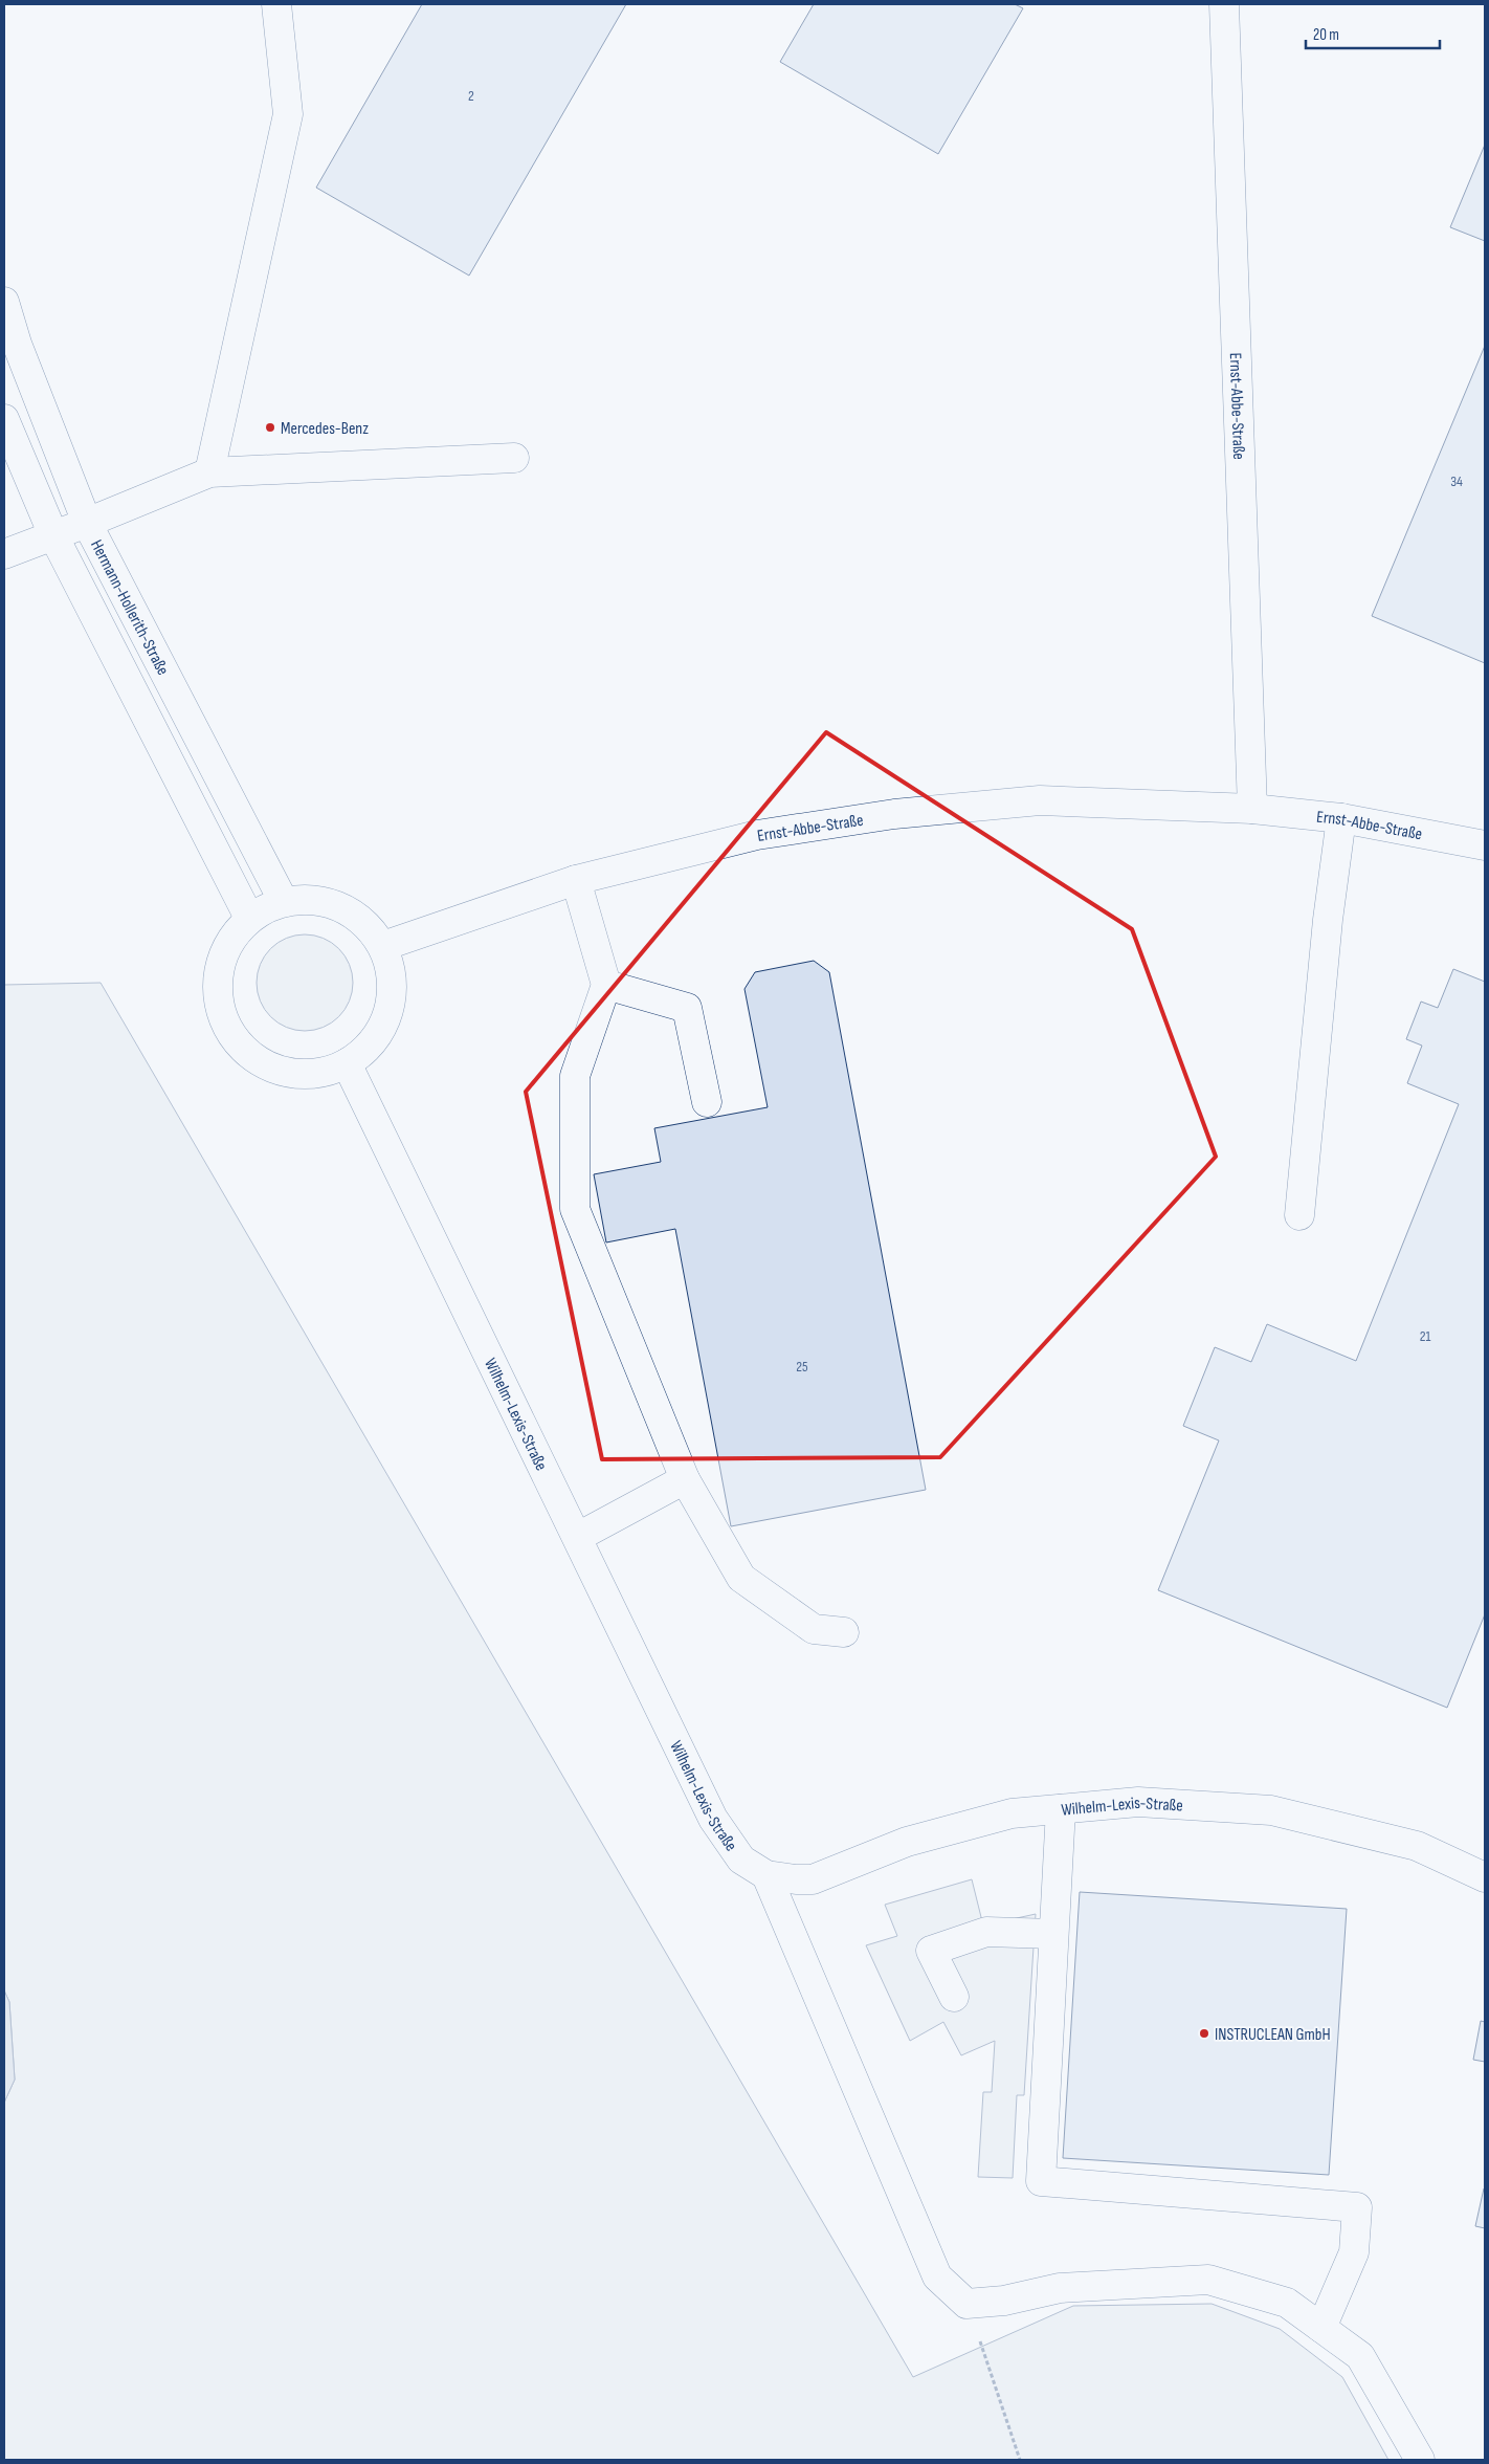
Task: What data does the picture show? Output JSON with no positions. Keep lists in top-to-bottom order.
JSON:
{
  "streets": {
    "street": ["Ernst-Abbe-Straße", "Hermann-Hollerith-Straße", "Wilhelm-Lexis-Straße"]
  },
  "crossings": [
    ["Ernst-Abbe-Straße", "Hermann-Hollerith-Straße"],
    ["Ernst-Abbe-Straße", "Wilhelm-Lexis-Straße"],
    ["Hermann-Hollerith-Straße", "Wilhelm-Lexis-Straße"]
  ],
  "places": ["Mercedes-Benz", "INSTRUCLEAN GmbH"],
  "house_numbers": [
    "2",
    "34",
    "21",
    "25"
  ],
  "scale_bar": "20 m"
}
